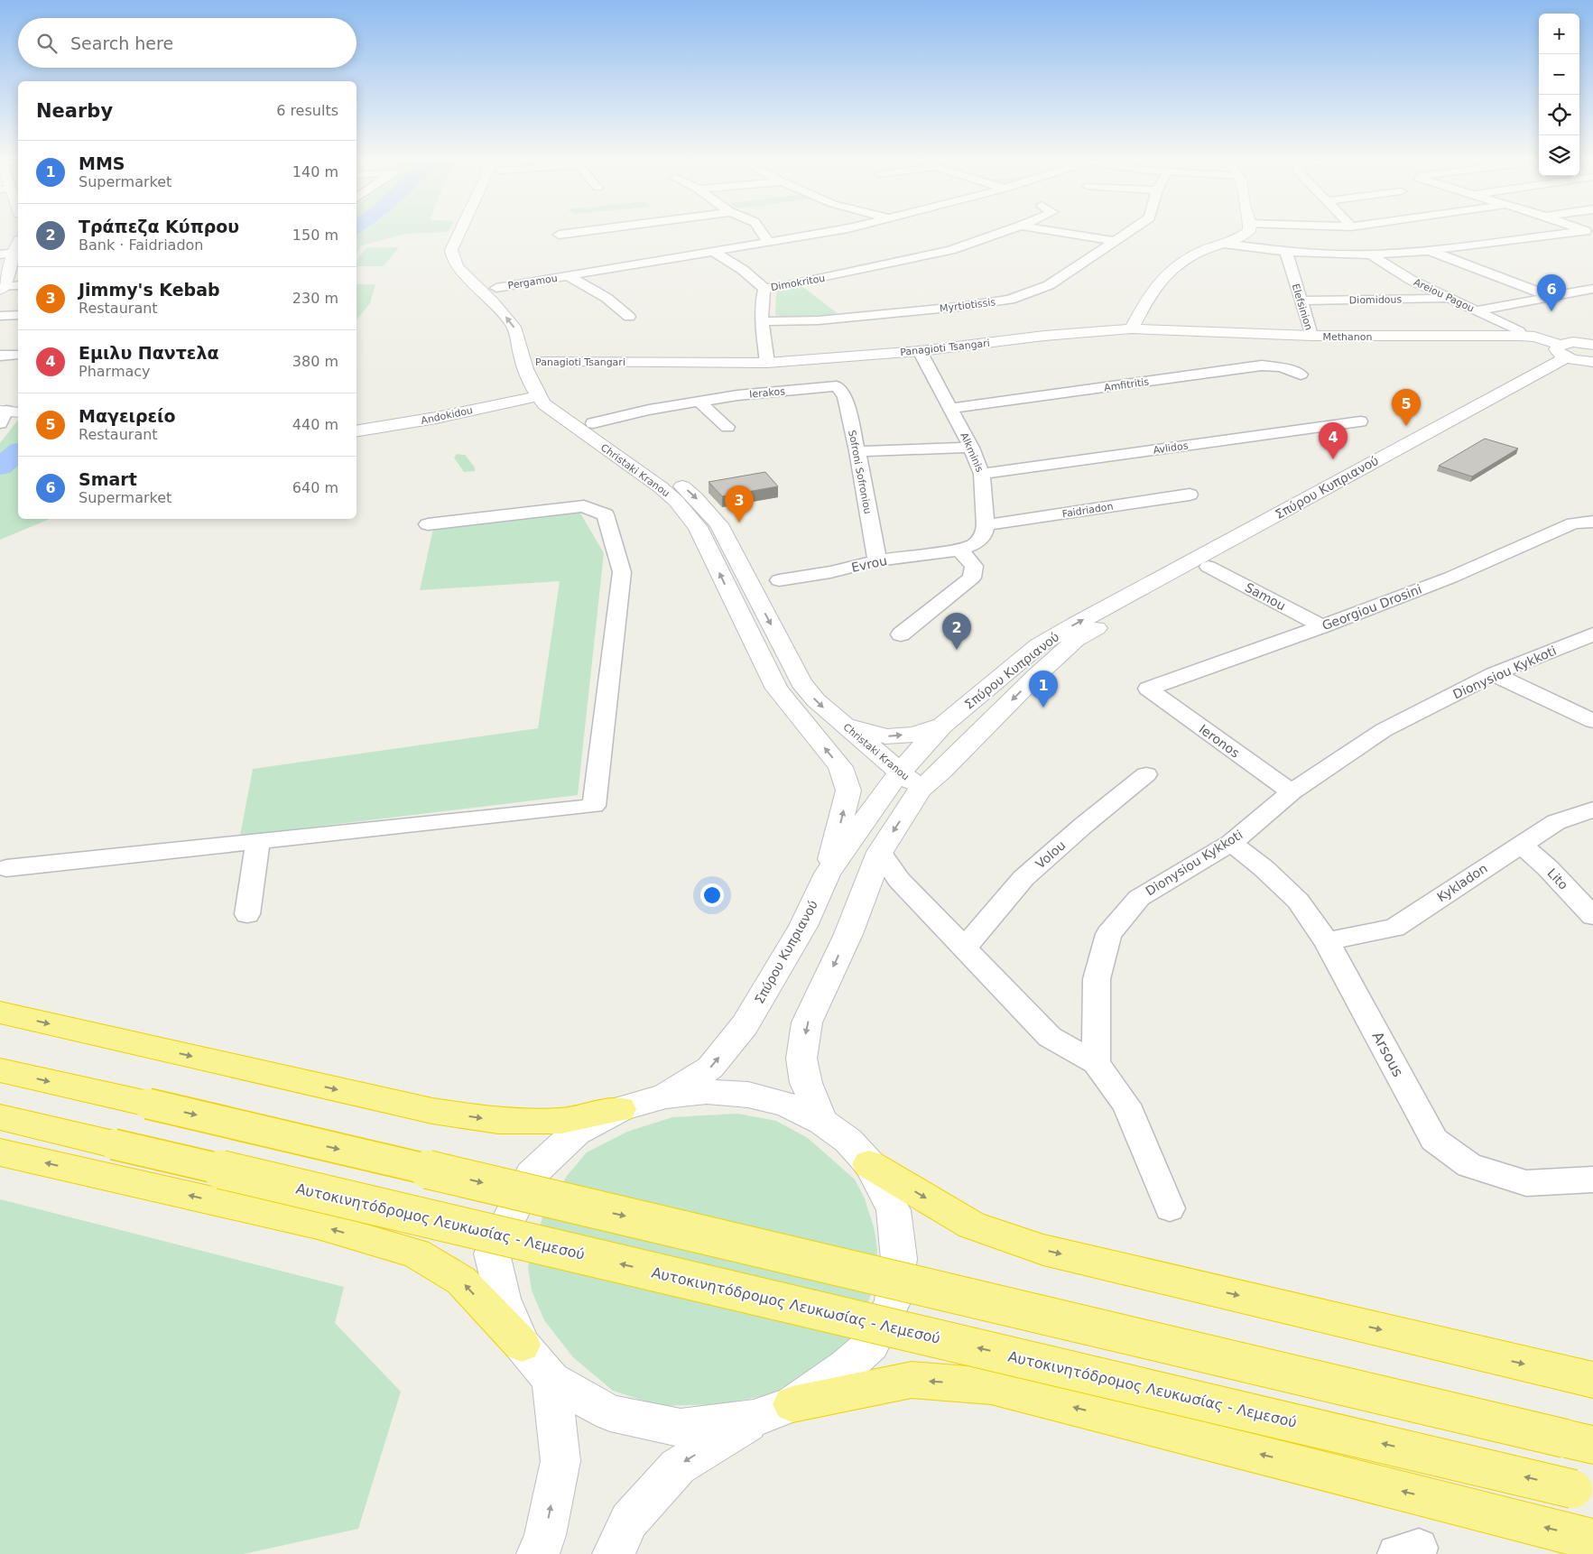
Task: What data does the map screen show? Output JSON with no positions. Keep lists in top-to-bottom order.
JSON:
{
  "streets": {
    "highway": ["Αυτοκινητόδρομος Λευκωσίας - Λεμεσού"],
    "main road": [
      "Methanon",
      "Panagioti Tsangari",
      "Andokidou",
      "Christaki Kranou",
      "Σπύρου Κυπριανού"
    ],
    "street": [
      "Pergamou",
      "Dimokritou",
      "Areiou Pagou",
      "Diomidous",
      "Myrtiotissis",
      "Elefsinion",
      "Amfitritis",
      "Ierakos",
      "Avlidos",
      "Alkminis",
      "Sofroni Sofroniou",
      "Faidriadon",
      "Evrou",
      "Samou",
      "Georgiou Drosini",
      "Dionysiou Kykkoti",
      "Ieronos",
      "Volou",
      "Lito",
      "Kykladon",
      "Arsous"
    ]
  },
  "crossings": [
    ["Areiou Pagou", "Diomidous"],
    ["Diomidous", "Elefsinion"],
    ["Elefsinion", "Methanon"],
    ["Methanon", "Panagioti Tsangari"],
    ["Methanon", "Σπύρου Κυπριανού"],
    ["Panagioti Tsangari", "Alkminis"],
    ["Panagioti Tsangari", "Christaki Kranou"],
    ["Amfitritis", "Alkminis"],
    ["Ierakos", "Christaki Kranou"],
    ["Ierakos", "Sofroni Sofroniou"],
    ["Andokidou", "Christaki Kranou"],
    ["Avlidos", "Alkminis"],
    ["Alkminis", "Faidriadon"],
    ["Christaki Kranou", "Σπύρου Κυπριανού"],
    ["Sofroni Sofroniou", "Evrou"],
    ["Σπύρου Κυπριανού", "Samou"],
    ["Samou", "Georgiou Drosini"],
    ["Georgiou Drosini", "Ieronos"],
    ["Dionysiou Kykkoti", "Ieronos"],
    ["Dionysiou Kykkoti", "Arsous"],
    ["Lito", "Kykladon"],
    ["Kykladon", "Arsous"]
  ],
  "page": {
    "map_buttons": ["+", "−"],
    "search": "Search here",
    "heading": ["Nearby", "6 results"],
    "list": [
      {
        "mark": "1",
        "name": "MMS",
        "note": "Supermarket",
        "value": "140 m"
      },
      {
        "mark": "2",
        "name": "Τράπεζα Κύπρου",
        "note": "Bank · Faidriadon",
        "value": "150 m"
      },
      {
        "mark": "3",
        "name": "Jimmy's Kebab",
        "note": "Restaurant",
        "value": "230 m"
      },
      {
        "mark": "4",
        "name": "Εμιλυ Παντελα",
        "note": "Pharmacy",
        "value": "380 m"
      },
      {
        "mark": "5",
        "name": "Μαγειρείο",
        "note": "Restaurant",
        "value": "440 m"
      },
      {
        "mark": "6",
        "name": "Smart",
        "note": "Supermarket",
        "value": "640 m"
      }
    ],
    "pins": [
      "6",
      "5",
      "4",
      "3",
      "2",
      "1"
    ]
  }
}
